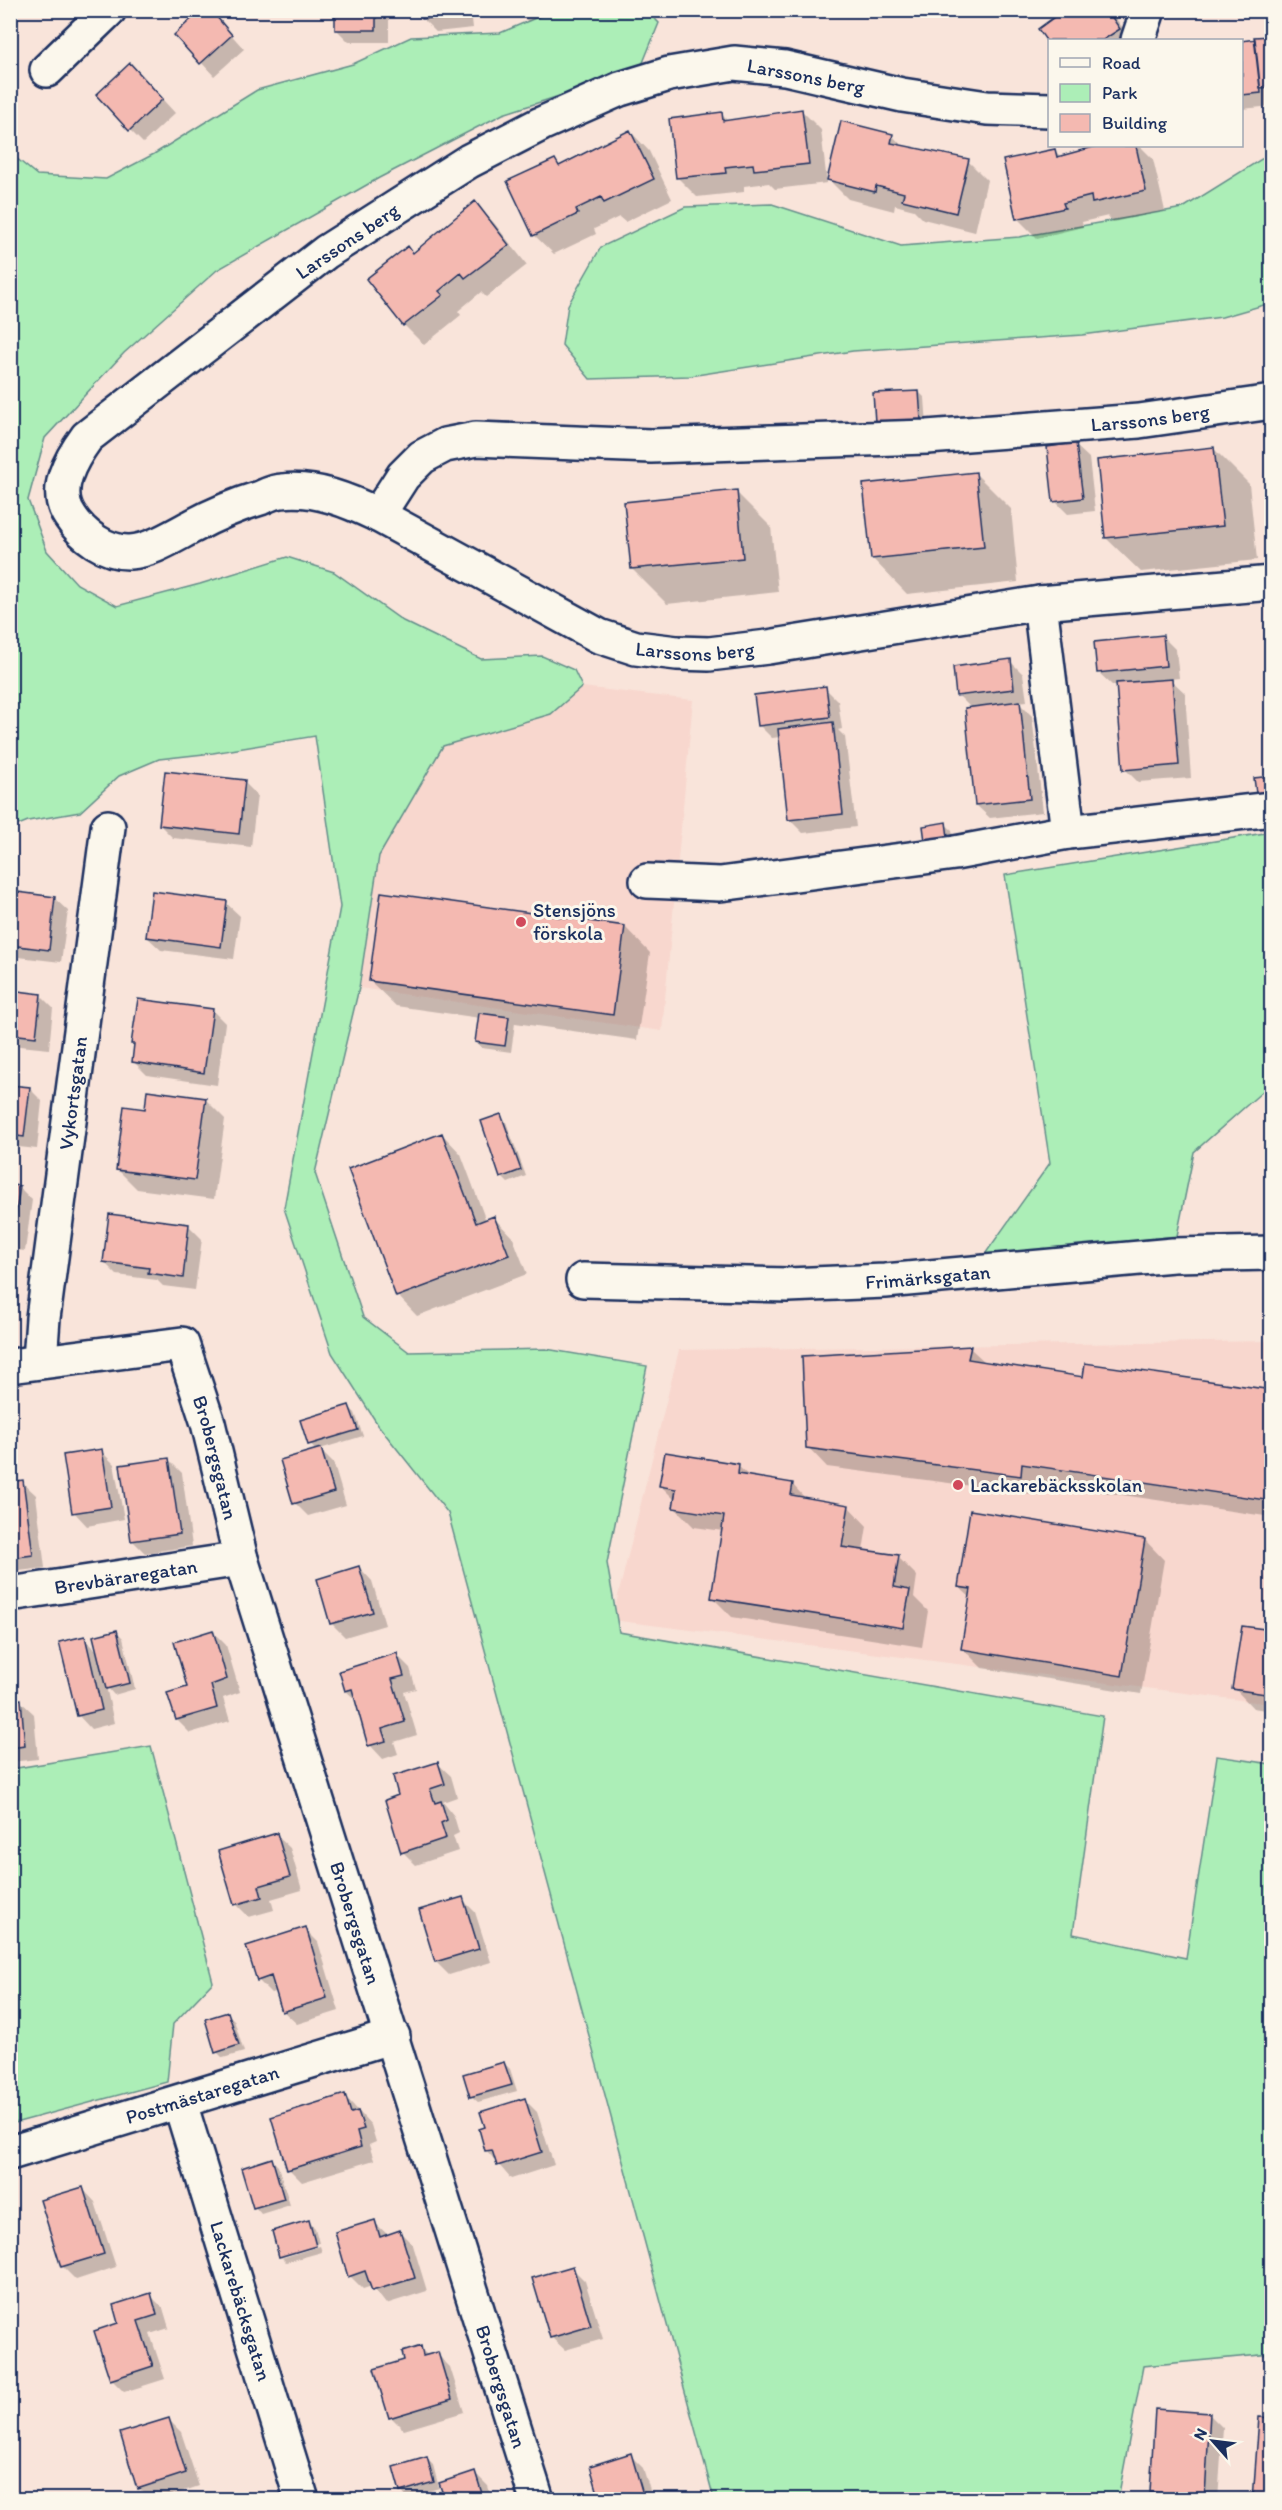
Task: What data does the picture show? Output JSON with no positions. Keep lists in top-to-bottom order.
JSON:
{
  "streets": {
    "street": [
      "Larssons berg",
      "Vykortsgatan",
      "Frimärksgatan",
      "Brobergsgatan",
      "Brevbäraregatan",
      "Postmästaregatan",
      "Lackarebäcksgatan"
    ]
  },
  "crossings": [
    ["Vykortsgatan", "Brobergsgatan"],
    ["Brobergsgatan", "Brevbäraregatan"],
    ["Brobergsgatan", "Postmästaregatan"],
    ["Postmästaregatan", "Lackarebäcksgatan"]
  ],
  "places": ["Stensjöns förskola", "Lackarebäcksskolan"],
  "legend": ["Road", "Park", "Building"],
  "north": "top left"
}
